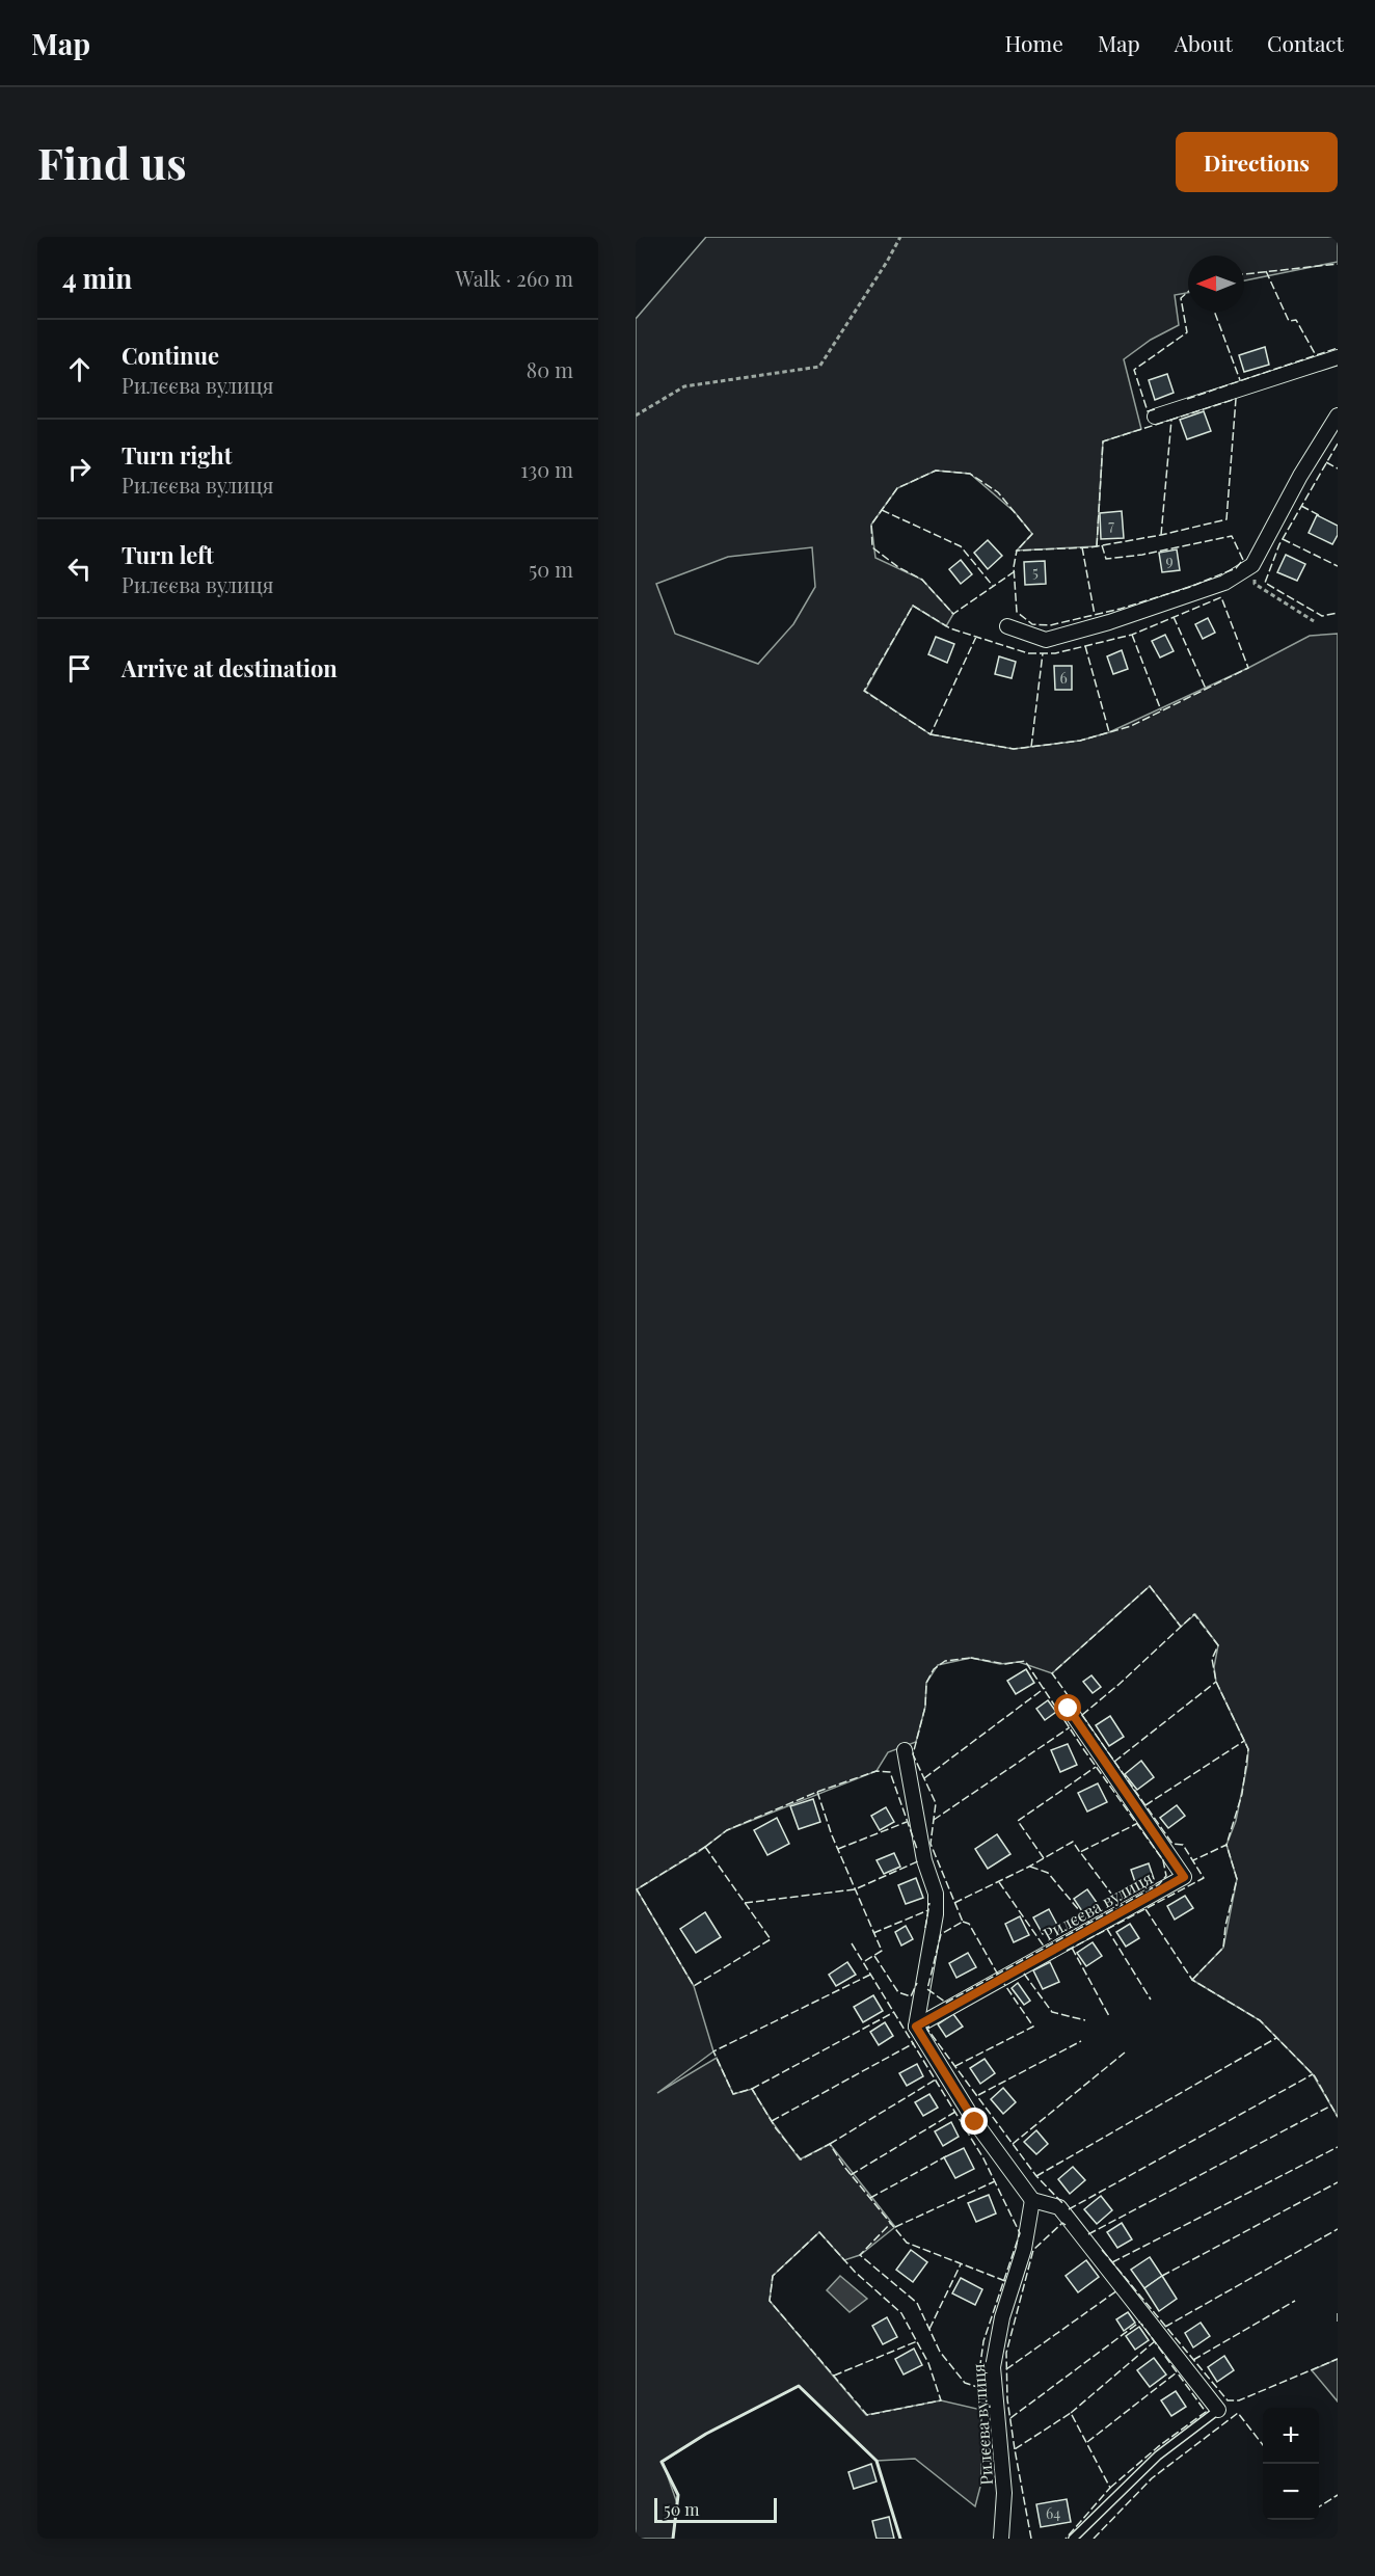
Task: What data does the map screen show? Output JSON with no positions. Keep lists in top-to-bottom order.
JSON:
{
  "streets": {
    "street": ["Рилєєва вулиця"]
  },
  "house_numbers": [
    "7",
    "9",
    "5",
    "6",
    "64"
  ],
  "scale_bar": "50 m",
  "north": "left",
  "page": {
    "header": "Map",
    "nav": [
      "Home",
      "Map",
      "About",
      "Contact"
    ],
    "buttons": "Directions",
    "title": "Find us",
    "heading": ["4 min", "Walk · 260 m"],
    "list": [
      ["Continue", "Рилєєва вулиця", "80 m"],
      ["Turn right", "Рилєєва вулиця", "130 m"],
      ["Turn left", "Рилєєва вулиця", "50 m"],
      "Arrive at destination"
    ],
    "map_buttons": ["+", "−"],
    "scale": "50 m"
  }
}
